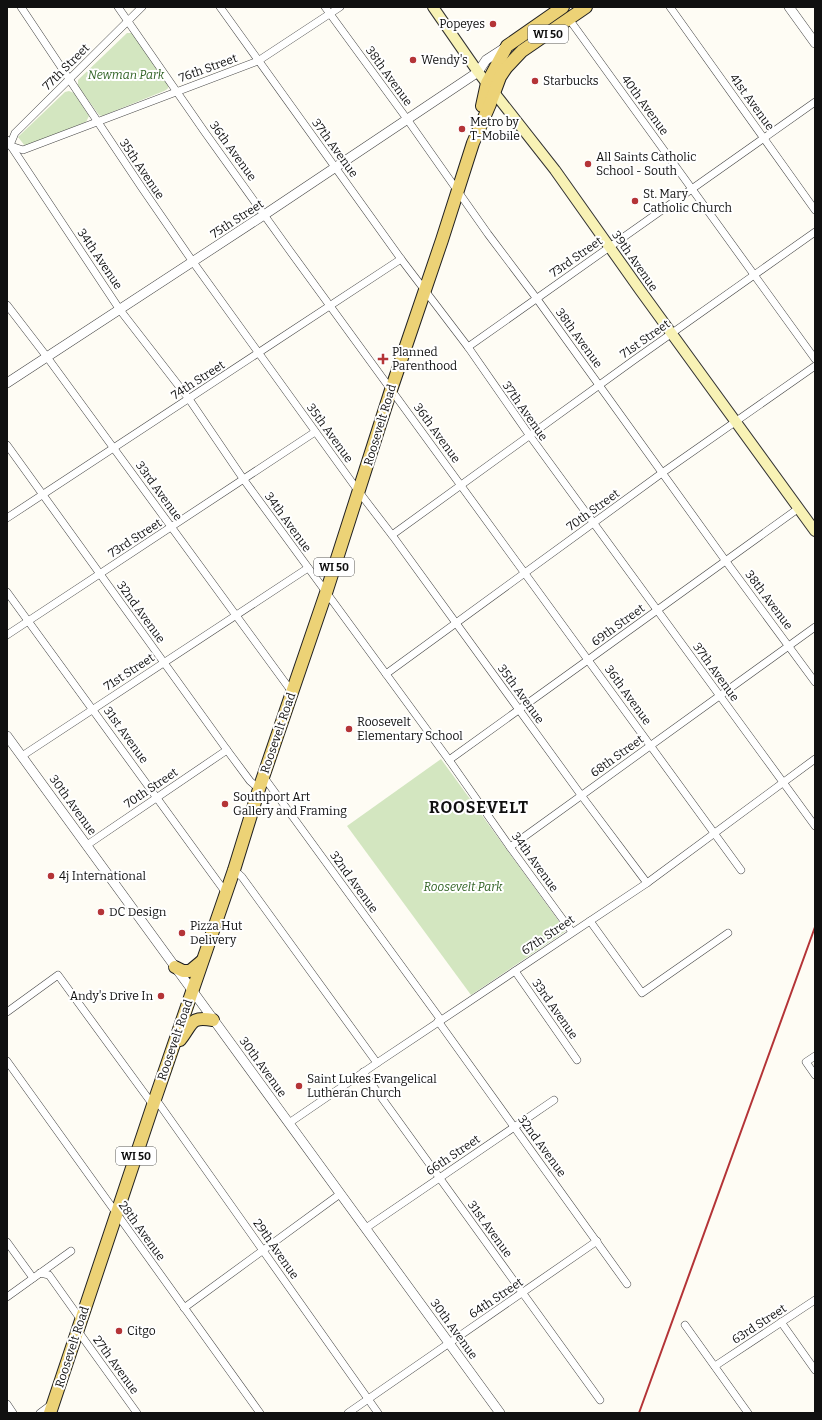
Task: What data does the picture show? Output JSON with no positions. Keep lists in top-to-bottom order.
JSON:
{
  "streets": {
    "main road": ["WI 50", "39th Avenue", "Roosevelt Road"],
    "street": [
      "77th Street",
      "76th Street",
      "38th Avenue",
      "41st Avenue",
      "40th Avenue",
      "37th Avenue",
      "36th Avenue",
      "35th Avenue",
      "75th Street",
      "73rd Street",
      "34th Avenue",
      "71st Street",
      "74th Street",
      "33rd Avenue",
      "70th Street",
      "32nd Avenue",
      "69th Street",
      "31st Avenue",
      "68th Street",
      "30th Avenue",
      "67th Street",
      "66th Street",
      "28th Avenue",
      "29th Avenue",
      "64th Street",
      "63rd Street",
      "27th Avenue"
    ]
  },
  "crossings": [
    ["WI 50", "40th Avenue"],
    ["WI 50", "75th Street"],
    ["WI 50", "39th Avenue"],
    ["WI 50", "Roosevelt Road"],
    ["77th Street", "76th Street"],
    ["77th Street", "36th Avenue"],
    ["77th Street", "35th Avenue"],
    ["77th Street", "34th Avenue"],
    ["76th Street", "38th Avenue"],
    ["76th Street", "37th Avenue"],
    ["76th Street", "36th Avenue"],
    ["76th Street", "35th Avenue"],
    ["76th Street", "34th Avenue"],
    ["38th Avenue", "75th Street"],
    ["38th Avenue", "73rd Street"],
    ["38th Avenue", "71st Street"],
    ["38th Avenue", "Roosevelt Road"],
    ["38th Avenue", "70th Street"],
    ["38th Avenue", "69th Street"],
    ["38th Avenue", "68th Street"],
    ["41st Avenue", "73rd Street"],
    ["40th Avenue", "73rd Street"],
    ["40th Avenue", "71st Street"],
    ["37th Avenue", "75th Street"],
    ["37th Avenue", "73rd Street"],
    ["37th Avenue", "71st Street"],
    ["37th Avenue", "74th Street"],
    ["37th Avenue", "Roosevelt Road"],
    ["37th Avenue", "70th Street"],
    ["37th Avenue", "69th Street"],
    ["37th Avenue", "68th Street"],
    ["37th Avenue", "67th Street"],
    ["36th Avenue", "75th Street"],
    ["36th Avenue", "71st Street"],
    ["36th Avenue", "74th Street"],
    ["36th Avenue", "Roosevelt Road"],
    ["36th Avenue", "70th Street"],
    ["36th Avenue", "69th Street"],
    ["36th Avenue", "68th Street"],
    ["36th Avenue", "67th Street"],
    ["35th Avenue", "75th Street"],
    ["35th Avenue", "73rd Street"],
    ["35th Avenue", "71st Street"],
    ["35th Avenue", "74th Street"],
    ["35th Avenue", "Roosevelt Road"],
    ["35th Avenue", "70th Street"],
    ["35th Avenue", "69th Street"],
    ["35th Avenue", "68th Street"],
    ["35th Avenue", "67th Street"],
    ["75th Street", "34th Avenue"],
    ["75th Street", "39th Avenue"],
    ["75th Street", "33rd Avenue"],
    ["73rd Street", "34th Avenue"],
    ["73rd Street", "39th Avenue"],
    ["73rd Street", "33rd Avenue"],
    ["73rd Street", "32nd Avenue"],
    ["73rd Street", "31st Avenue"],
    ["34th Avenue", "71st Street"],
    ["34th Avenue", "74th Street"],
    ["34th Avenue", "Roosevelt Road"],
    ["34th Avenue", "70th Street"],
    ["34th Avenue", "69th Street"],
    ["34th Avenue", "68th Street"],
    ["34th Avenue", "67th Street"],
    ["39th Avenue", "71st Street"],
    ["39th Avenue", "Roosevelt Road"],
    ["39th Avenue", "70th Street"],
    ["39th Avenue", "69th Street"],
    ["71st Street", "33rd Avenue"],
    ["71st Street", "32nd Avenue"],
    ["71st Street", "31st Avenue"],
    ["71st Street", "30th Avenue"],
    ["74th Street", "33rd Avenue"],
    ["74th Street", "32nd Avenue"],
    ["Roosevelt Road", "33rd Avenue"],
    ["Roosevelt Road", "32nd Avenue"],
    ["Roosevelt Road", "31st Avenue"],
    ["Roosevelt Road", "30th Avenue"],
    ["Roosevelt Road", "28th Avenue"],
    ["Roosevelt Road", "29th Avenue"],
    ["Roosevelt Road", "27th Avenue"],
    ["33rd Avenue", "67th Street"],
    ["70th Street", "32nd Avenue"],
    ["70th Street", "31st Avenue"],
    ["70th Street", "30th Avenue"],
    ["32nd Avenue", "67th Street"],
    ["32nd Avenue", "66th Street"],
    ["32nd Avenue", "64th Street"],
    ["31st Avenue", "67th Street"],
    ["31st Avenue", "66th Street"],
    ["31st Avenue", "64th Street"],
    ["30th Avenue", "67th Street"],
    ["30th Avenue", "66th Street"],
    ["30th Avenue", "64th Street"],
    ["29th Avenue", "64th Street"]
  ],
  "districts": ["ROOSEVELT"],
  "parks": ["Newman Park", "Roosevelt Park"],
  "places": {
    "other": [
      "Popeyes",
      "Wendy's",
      "Starbucks",
      "Metro by T-Mobile",
      "All Saints Catholic School - South",
      "St. Mary Catholic Church",
      "Roosevelt Elementary School",
      "Southport Art Gallery and Framing",
      "4j International",
      "DC Design",
      "Pizza Hut Delivery",
      "Andy's Drive In",
      "Saint Lukes Evangelical Lutheran Church",
      "Citgo"
    ],
    "health": ["Planned Parenthood"]
  }
}
